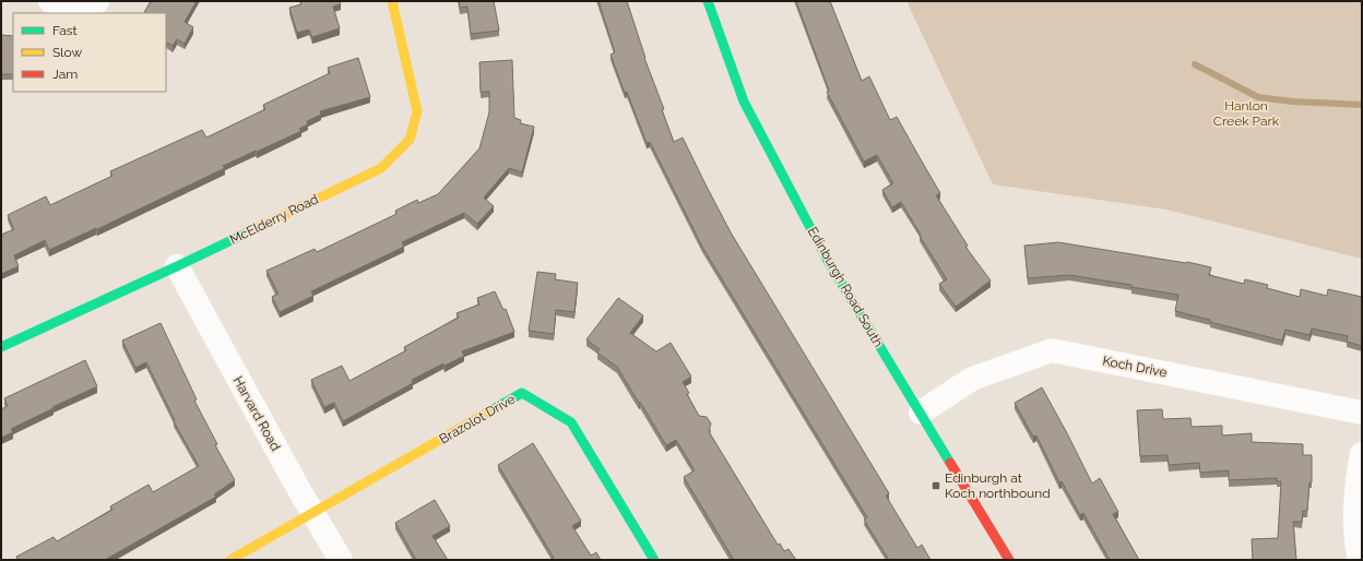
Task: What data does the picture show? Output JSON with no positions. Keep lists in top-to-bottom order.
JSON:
{
  "streets": {
    "street": [
      "McElderry Road",
      "Edinburgh Road South",
      "Koch Drive",
      "Harvard Road",
      "Brazolot Drive"
    ]
  },
  "crossings": [
    ["McElderry Road", "Harvard Road"],
    ["Edinburgh Road South", "Koch Drive"],
    ["Harvard Road", "Brazolot Drive"]
  ],
  "parks": ["Hanlon Creek Park"],
  "places": {
    "transit": ["Edinburgh at Koch northbound"]
  },
  "legend": ["Fast", "Slow", "Jam"]
}
